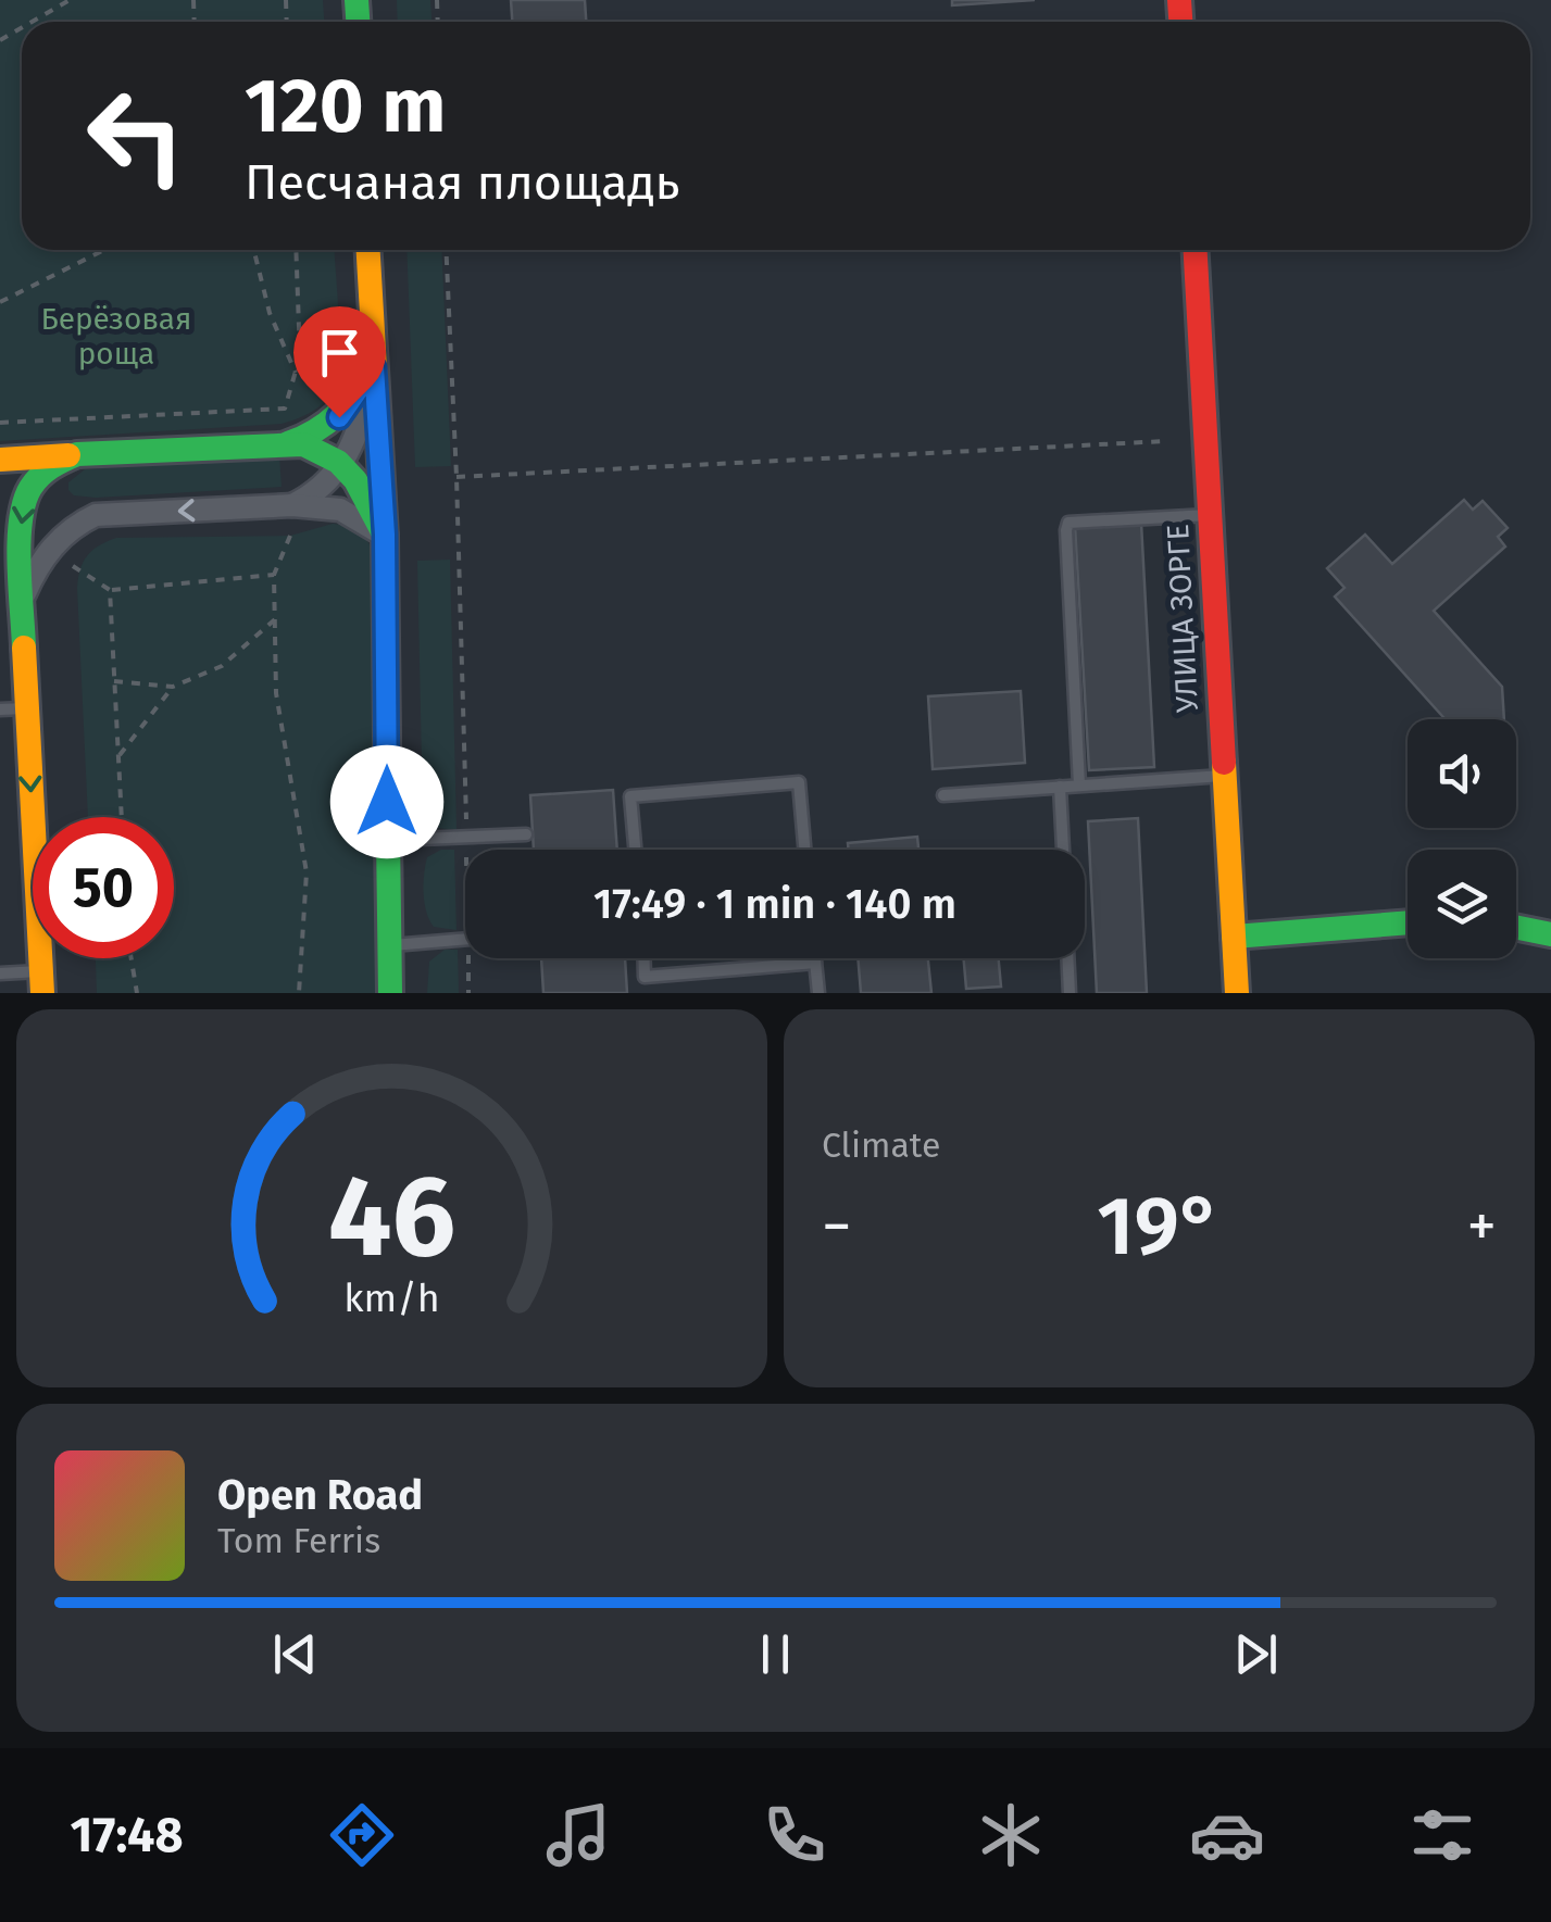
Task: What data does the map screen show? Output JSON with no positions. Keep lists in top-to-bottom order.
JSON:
{
  "streets": {
    "main road": ["УЛИЦА ЗОРГЕ"]
  },
  "parks": ["Берёзовая роща"],
  "page": {
    "turn": ["120 m", "Песчаная площадь"],
    "limit": "50",
    "trip": "17:49 · 1 min · 140 m",
    "tile": "Climate",
    "heat": ["−", "19°", "+"],
    "song": ["Open Road", "Tom Ferris"],
    "tabs": "17:48",
    "gauge": ["46", "km/h"]
  }
}
